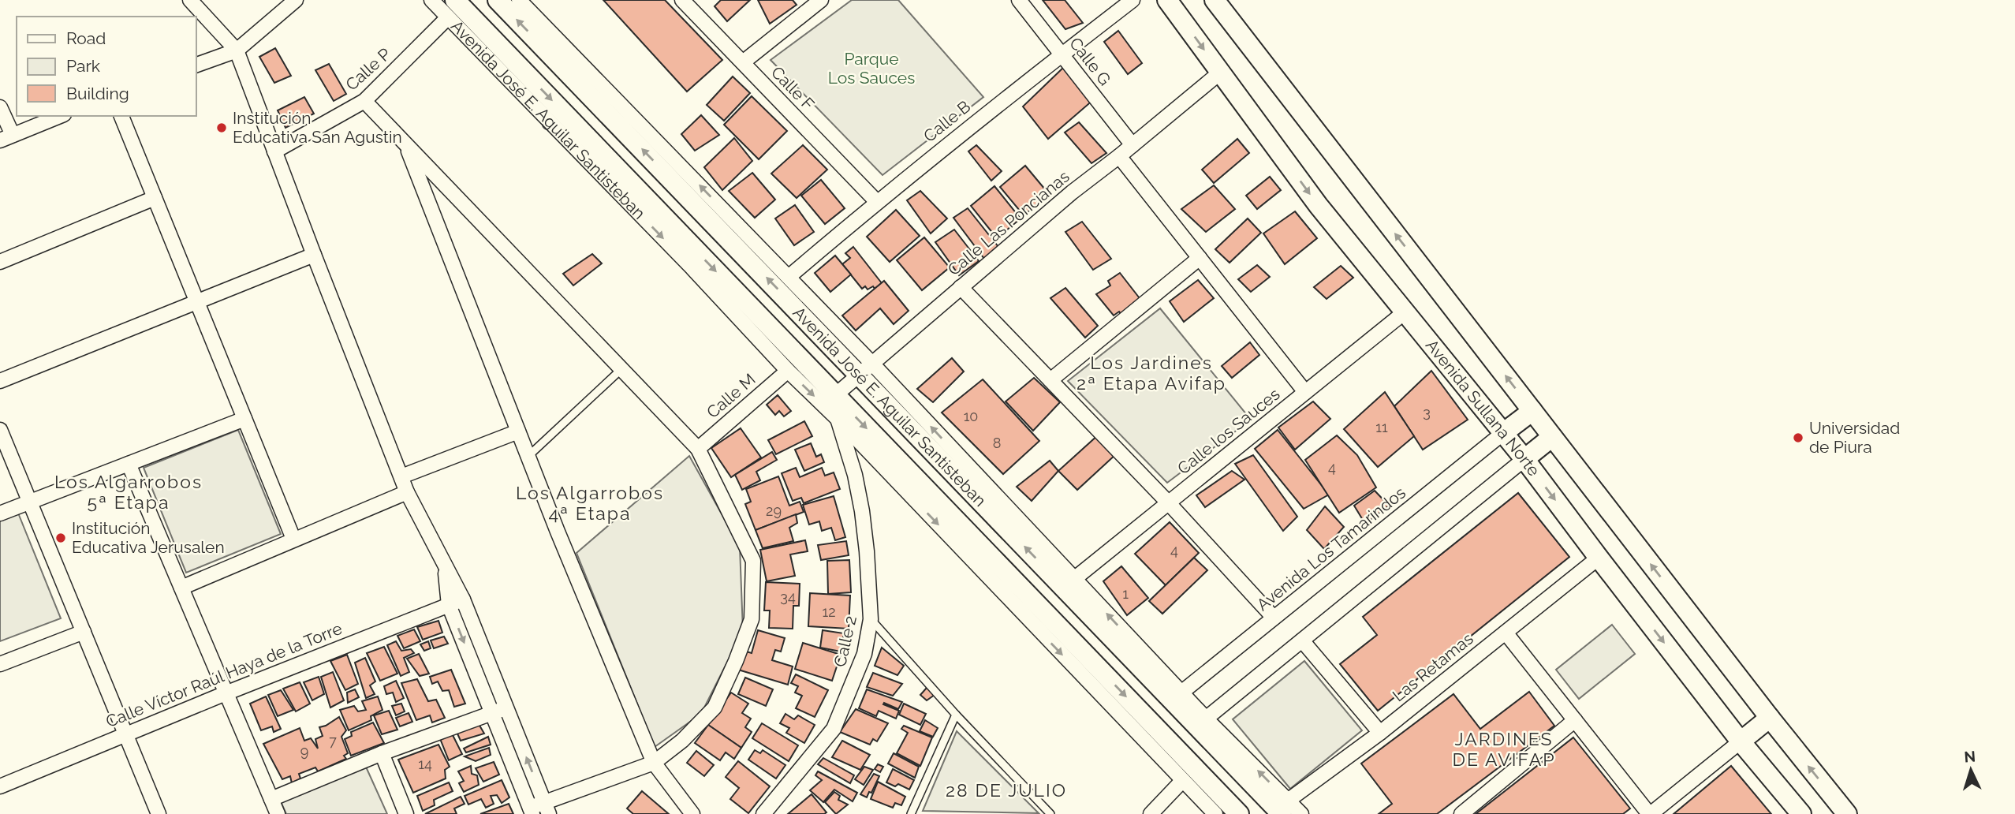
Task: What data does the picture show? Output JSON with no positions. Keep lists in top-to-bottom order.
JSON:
{
  "streets": {
    "main road": ["Avenida José E. Aguilar Santisteban", "Avenida Sullana Norte"],
    "street": [
      "Calle G",
      "Calle P",
      "Calle F",
      "Calle B",
      "Calle Las Poncianas",
      "Calle M",
      "Calle los Sauces",
      "Avenida Los Tamarindos",
      "Calle 2",
      "Las Retamas",
      "Calle Víctor Raúl Haya de la Torre"
    ]
  },
  "crossings": [
    ["Calle G", "Calle B"],
    ["Calle G", "Calle Las Poncianas"],
    ["Calle P", "Avenida José E. Aguilar Santisteban"],
    ["Calle F", "Calle B"],
    ["Avenida José E. Aguilar Santisteban", "Calle B"],
    ["Avenida José E. Aguilar Santisteban", "Calle Las Poncianas"],
    ["Avenida José E. Aguilar Santisteban", "Calle M"],
    ["Avenida José E. Aguilar Santisteban", "Calle los Sauces"],
    ["Avenida José E. Aguilar Santisteban", "Avenida Los Tamarindos"],
    ["Avenida José E. Aguilar Santisteban", "Calle 2"],
    ["Avenida José E. Aguilar Santisteban", "Las Retamas"],
    ["Calle Las Poncianas", "Avenida Sullana Norte"],
    ["Avenida Sullana Norte", "Calle los Sauces"],
    ["Avenida Sullana Norte", "Avenida Los Tamarindos"],
    ["Avenida Sullana Norte", "Las Retamas"]
  ],
  "districts": [
    "Los Jardines 2ª Etapa Avifap",
    "Los Algarrobos 5ª Etapa",
    "Los Algarrobos 4ª Etapa",
    "JARDINES DE AVIFAP",
    "28 DE JULIO"
  ],
  "parks": ["Parque Los Sauces"],
  "places": ["Institución Educativa San Agustin", "Universidad de Piura", "Institución Educativa Jerusalen"],
  "house_numbers": [
    "3",
    "10",
    "11",
    "8",
    "4",
    "29",
    "4",
    "1",
    "34",
    "12",
    "7",
    "9",
    "14"
  ],
  "legend": ["Road", "Park", "Building"],
  "north": "top"
}
